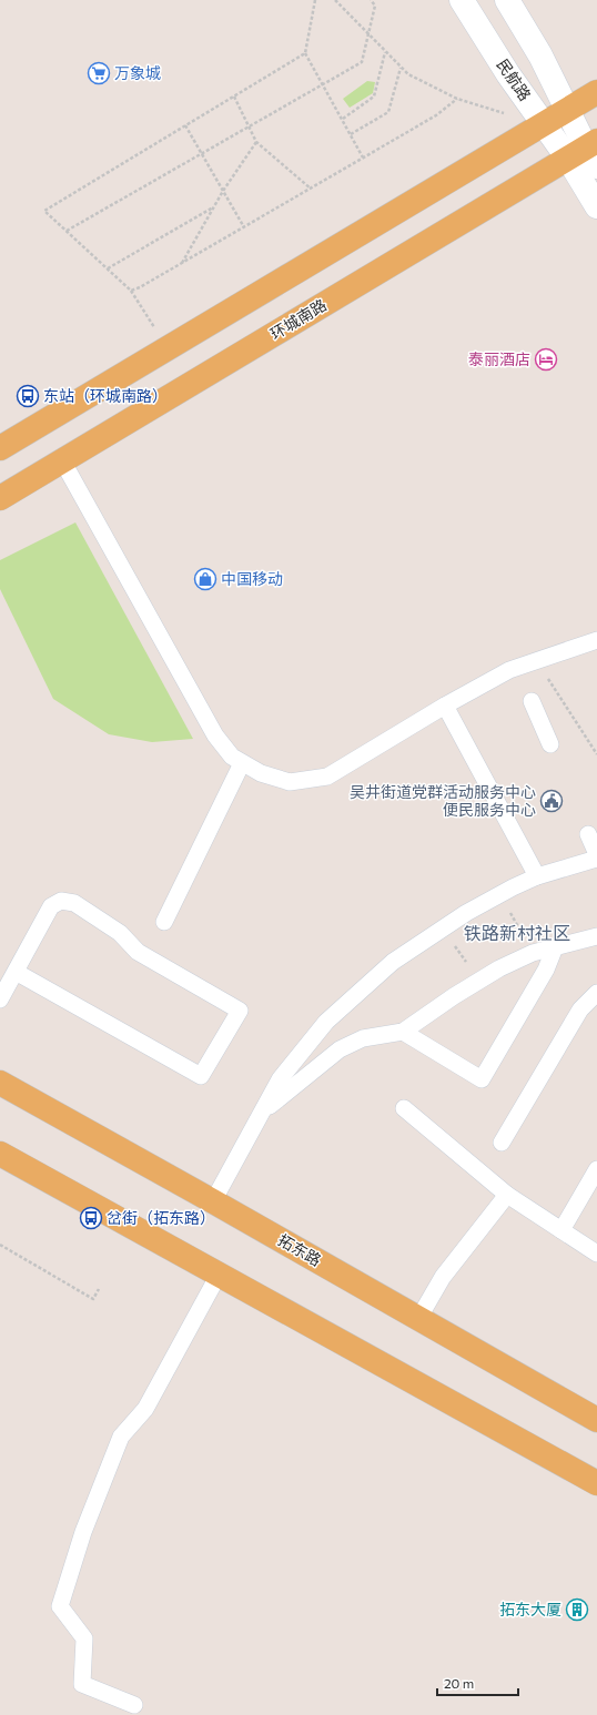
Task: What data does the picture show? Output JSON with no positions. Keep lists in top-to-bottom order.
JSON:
{
  "streets": {
    "main road": ["民航路", "环城南路", "拓东路"]
  },
  "crossings": [
    ["民航路", "环城南路"]
  ],
  "districts": ["铁路新村社区"],
  "places": {
    "supermarket": ["万象城"],
    "hotel": ["泰丽酒店"],
    "bus stop": ["东站（环城南路）", "岔街（拓东路）"],
    "shop": ["中国移动"],
    "public building": ["吴井街道党群活动服务中心 便民服务中心"],
    "building": ["拓东大厦"]
  },
  "scale_bar": "20 m"
}
